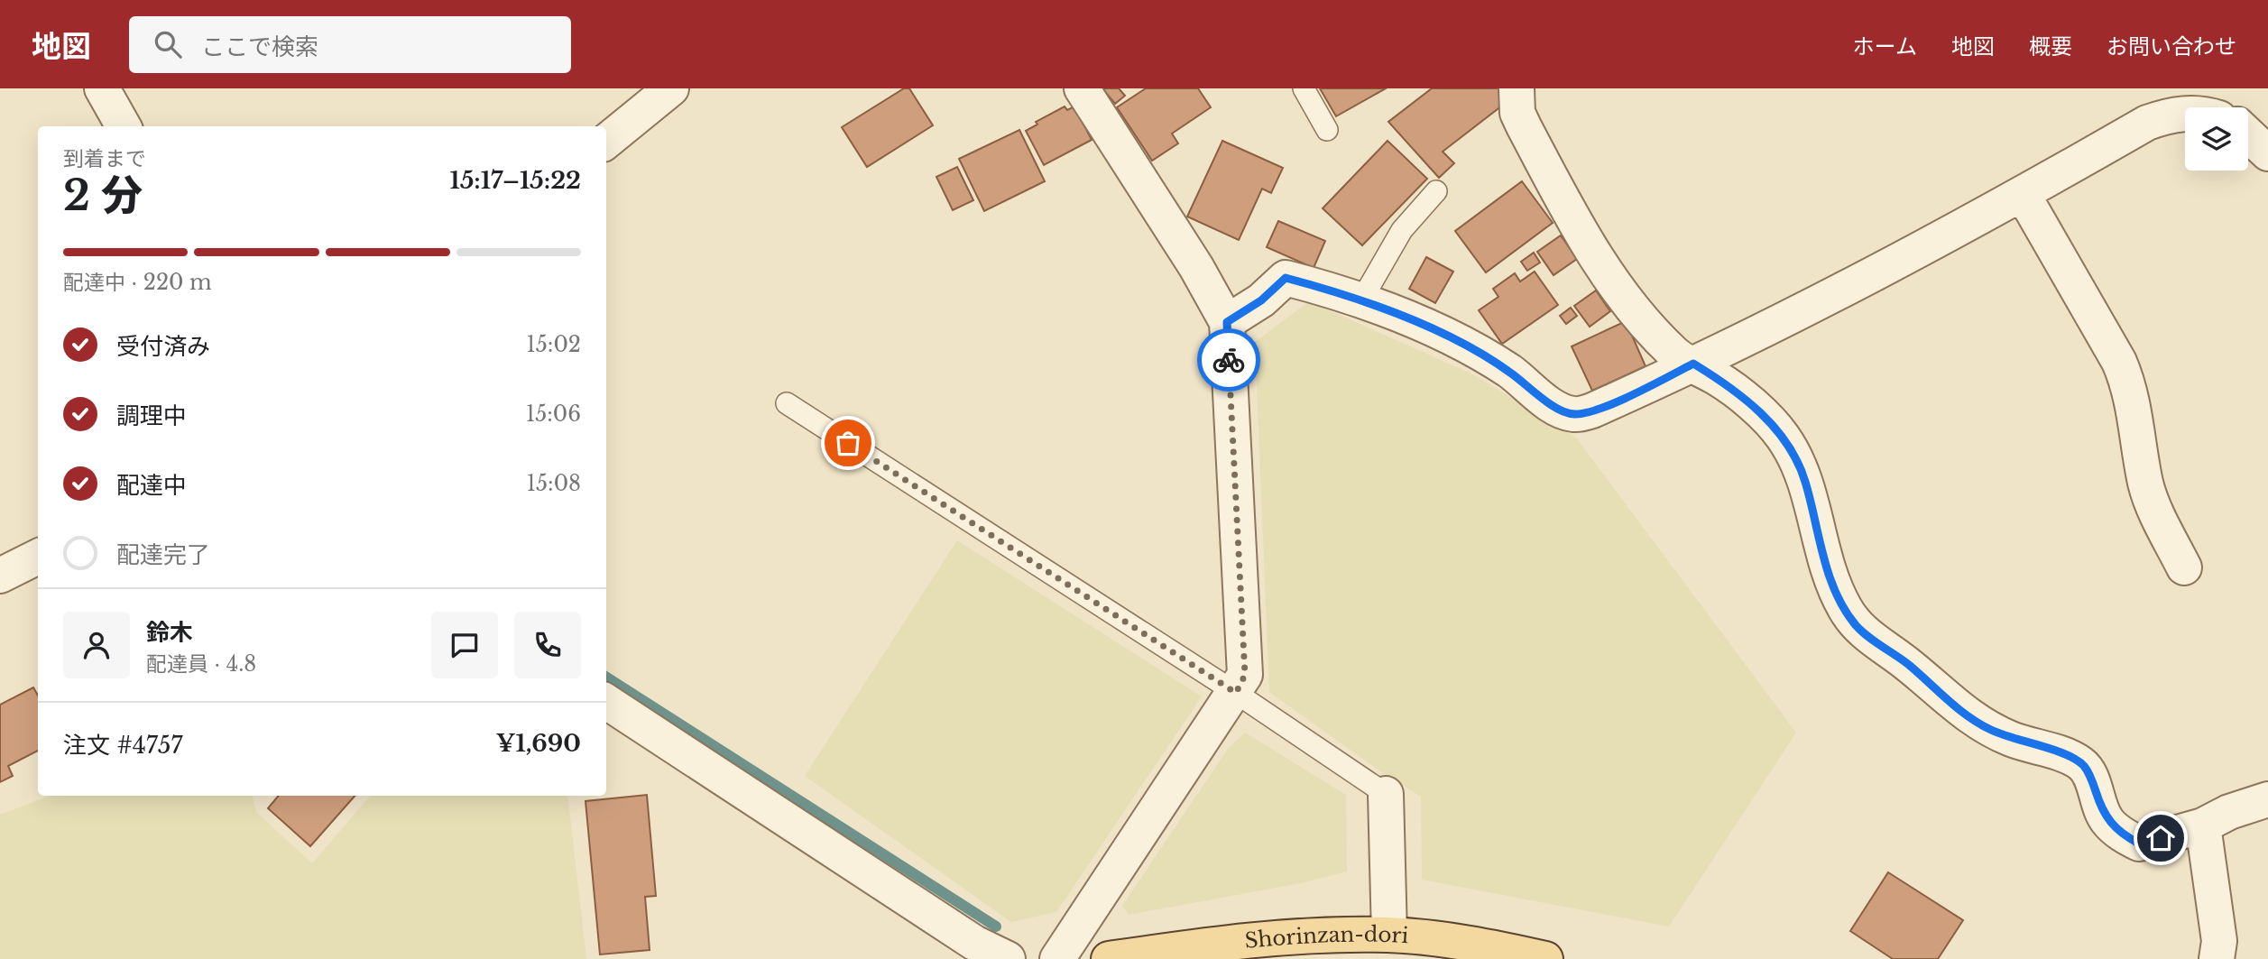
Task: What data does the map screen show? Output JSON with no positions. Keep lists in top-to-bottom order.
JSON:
{
  "streets": {
    "main road": ["Shorinzan-dori"]
  },
  "page": {
    "header": "地図",
    "search": "ここで検索",
    "nav": [
      "ホーム",
      "地図",
      "概要",
      "お問い合わせ"
    ],
    "heading": ["2 分", "到着まで", "15:17–15:22"],
    "panel": [
      "鈴木",
      "配達員 · 4.8",
      "注文 #4757",
      "¥1,690"
    ],
    "bar": "配達中 · 220 m",
    "list": [
      ["受付済み", "15:02"],
      ["調理中", "15:06"],
      ["配達中", "15:08"],
      "配達完了"
    ]
  }
}
